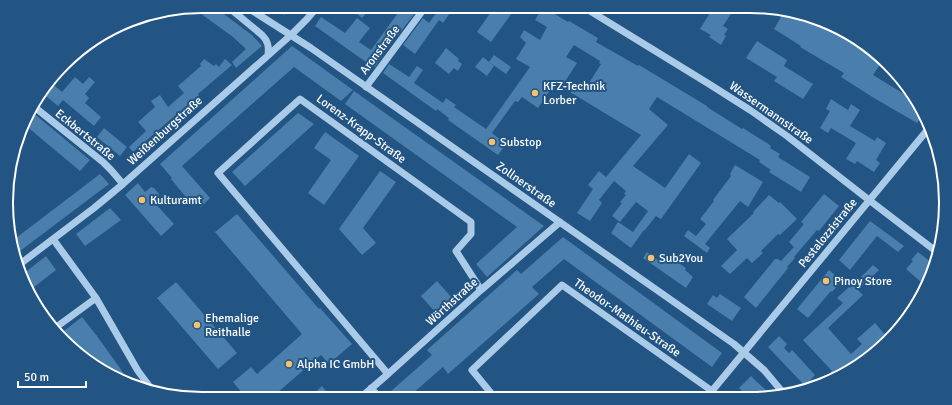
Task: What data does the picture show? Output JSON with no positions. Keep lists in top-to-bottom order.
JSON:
{
  "streets": {
    "street": [
      "Aronstraße",
      "Wassermannstraße",
      "Lorenz-Krapp-Straße",
      "Weißenburgstraße",
      "Eckbertstraße",
      "Zollnerstraße",
      "Pestalozzistraße",
      "Wörthstraße",
      "Theodor-Mathieu-Straße"
    ]
  },
  "crossings": [
    ["Aronstraße", "Zollnerstraße"],
    ["Wassermannstraße", "Pestalozzistraße"],
    ["Lorenz-Krapp-Straße", "Wörthstraße"],
    ["Weißenburgstraße", "Eckbertstraße"],
    ["Weißenburgstraße", "Zollnerstraße"],
    ["Zollnerstraße", "Pestalozzistraße"],
    ["Zollnerstraße", "Wörthstraße"],
    ["Pestalozzistraße", "Theodor-Mathieu-Straße"]
  ],
  "places": [
    "KFZ-Technik Lorber",
    "Substop",
    "Kulturamt",
    "Sub2You",
    "Pinoy Store",
    "Ehemalige Reithalle",
    "Alpha IC GmbH"
  ],
  "scale_bar": "50 m"
}
